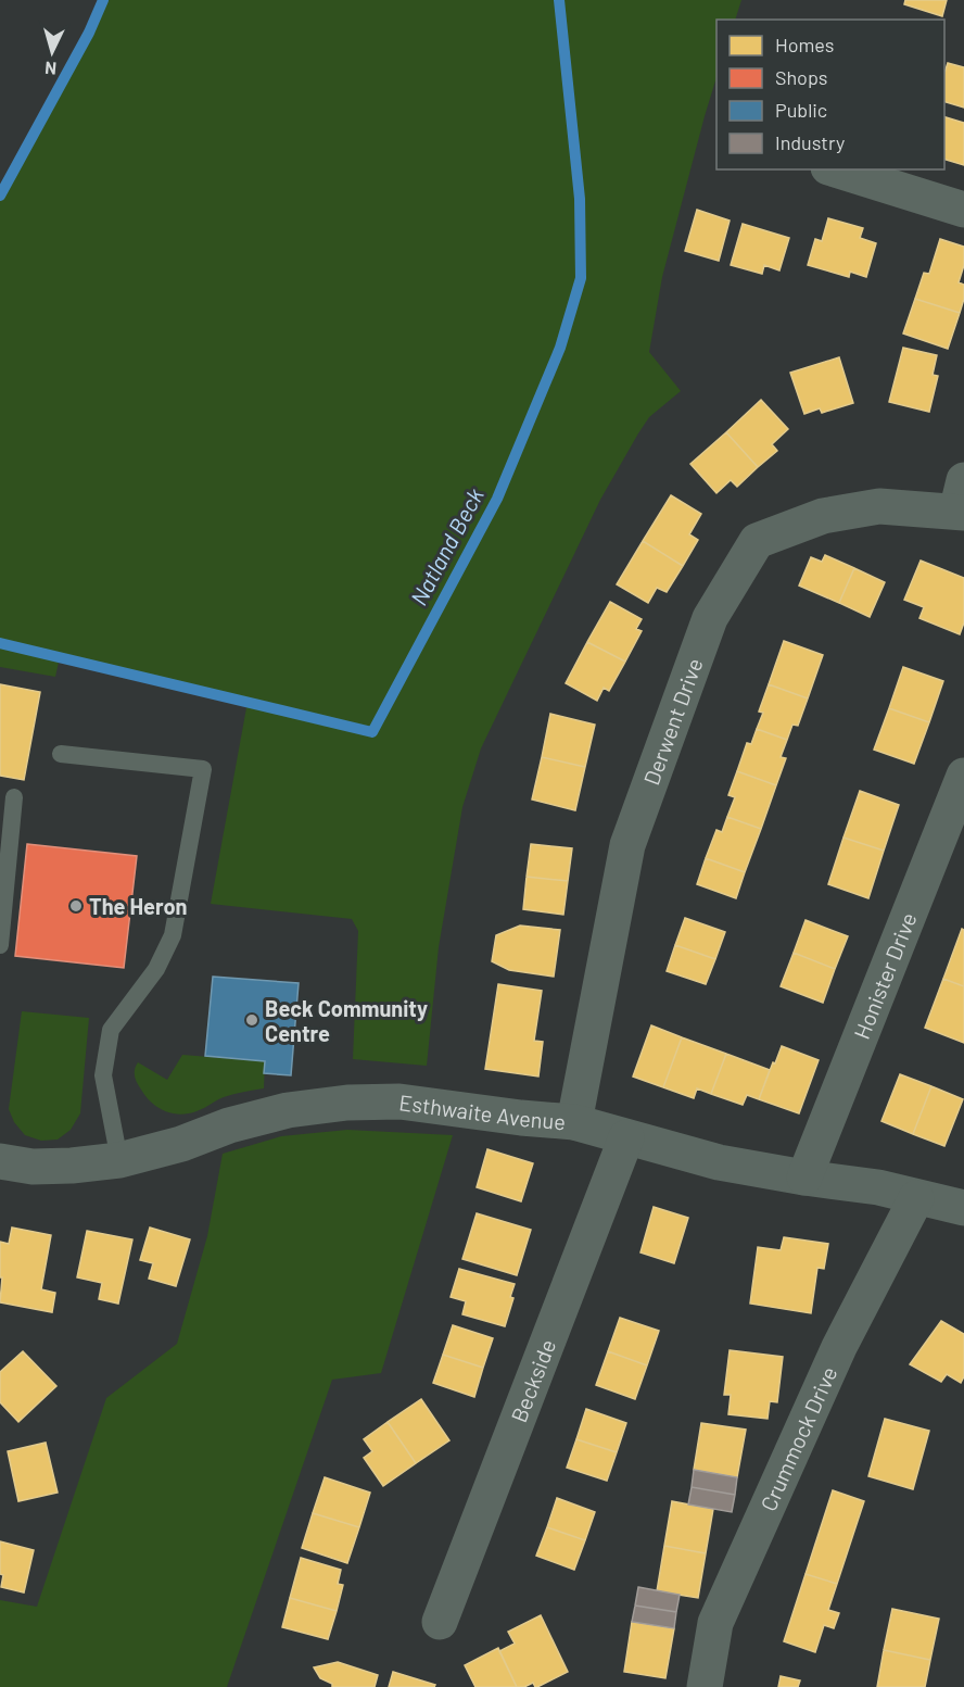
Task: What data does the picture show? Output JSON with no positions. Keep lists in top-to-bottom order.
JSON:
{
  "streets": {
    "street": [
      "Derwent Drive",
      "Honister Drive",
      "Esthwaite Avenue",
      "Beckside",
      "Crummock Drive"
    ]
  },
  "crossings": [
    ["Derwent Drive", "Esthwaite Avenue"],
    ["Honister Drive", "Esthwaite Avenue"],
    ["Esthwaite Avenue", "Beckside"],
    ["Esthwaite Avenue", "Crummock Drive"]
  ],
  "water": ["Natland Beck"],
  "places": ["The Heron", "Beck Community Centre"],
  "legend": [
    "Homes",
    "Shops",
    "Public",
    "Industry"
  ],
  "north": "bottom"
}
